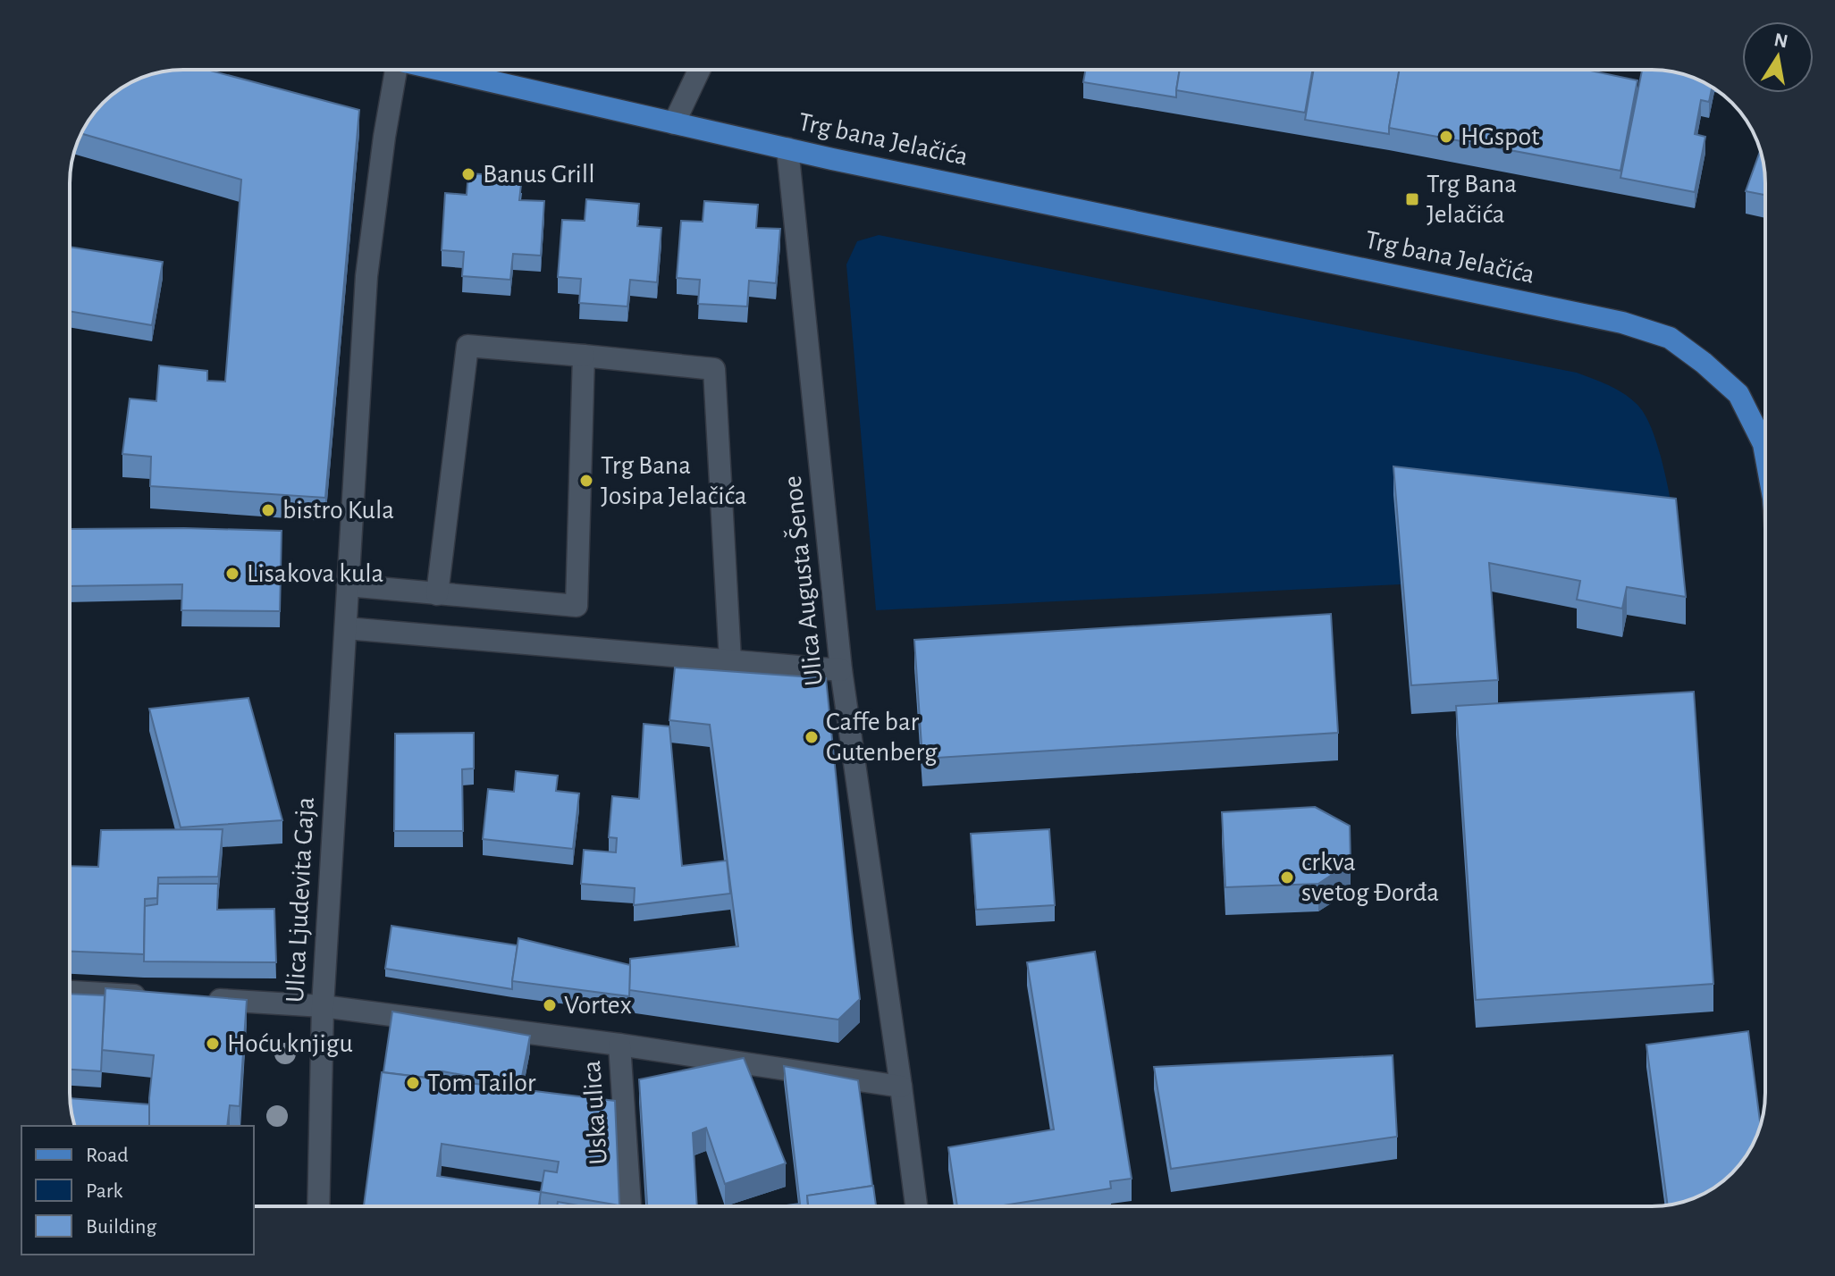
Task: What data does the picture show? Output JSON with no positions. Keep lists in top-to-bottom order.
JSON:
{
  "streets": {
    "main road": ["Trg bana Jelačića"],
    "street": ["Ulica Augusta Šenoe", "Ulica Ljudevita Gaja", "Uska ulica"]
  },
  "crossings": [
    ["Trg bana Jelačića", "Ulica Augusta Šenoe"],
    ["Trg bana Jelačića", "Ulica Ljudevita Gaja"]
  ],
  "places": {
    "other": [
      "HGspot",
      "Banus Grill",
      "Trg Bana Josipa Jelačića",
      "bistro Kula",
      "Lisakova kula",
      "Caffe bar Gutenberg",
      "crkva svetog Đorđa",
      "Vortex",
      "Hoću knjigu",
      "Tom Tailor"
    ],
    "transit": ["Trg Bana Jelačića"]
  },
  "legend": ["Road", "Park", "Building"],
  "north": "top"
}
